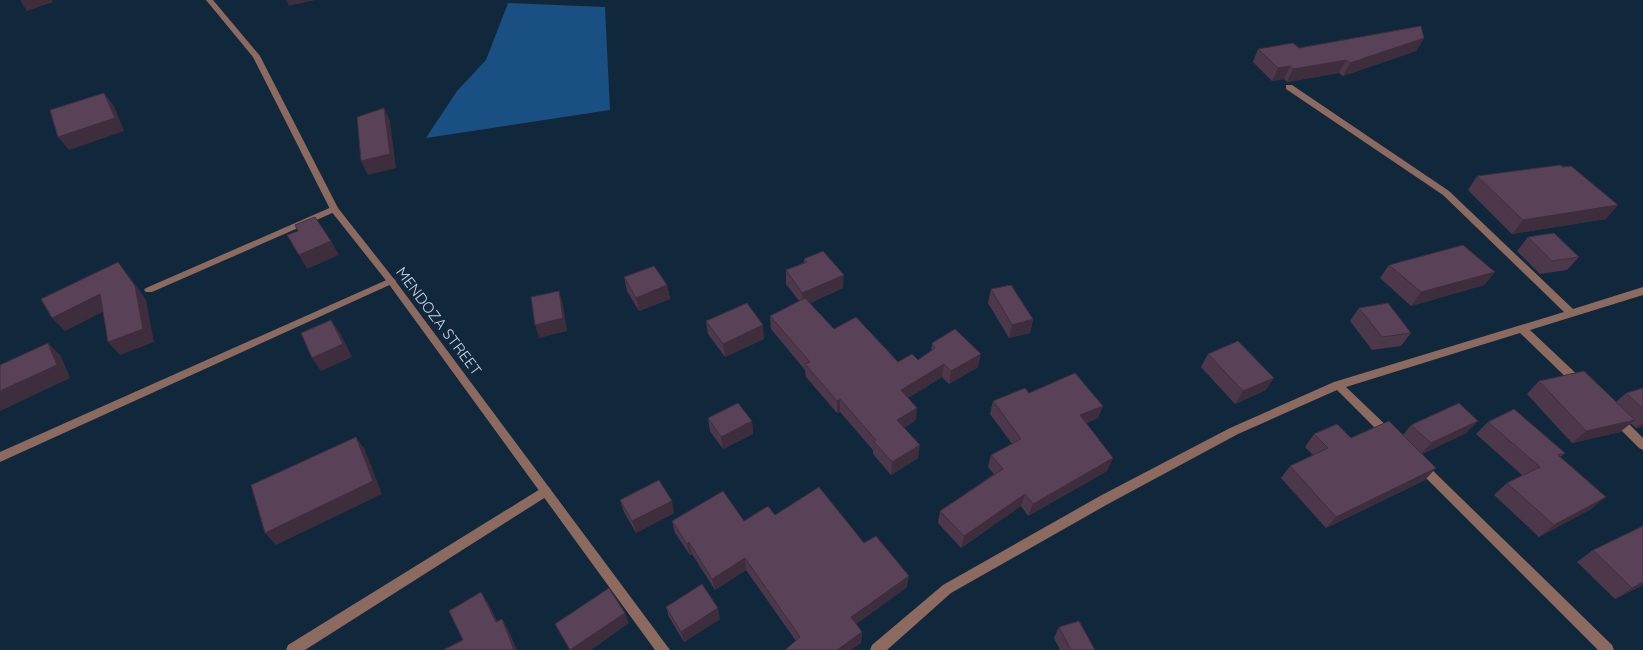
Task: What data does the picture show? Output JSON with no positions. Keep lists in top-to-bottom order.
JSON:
{
  "streets": {
    "street": ["MENDOZA STREET"]
  }
}
